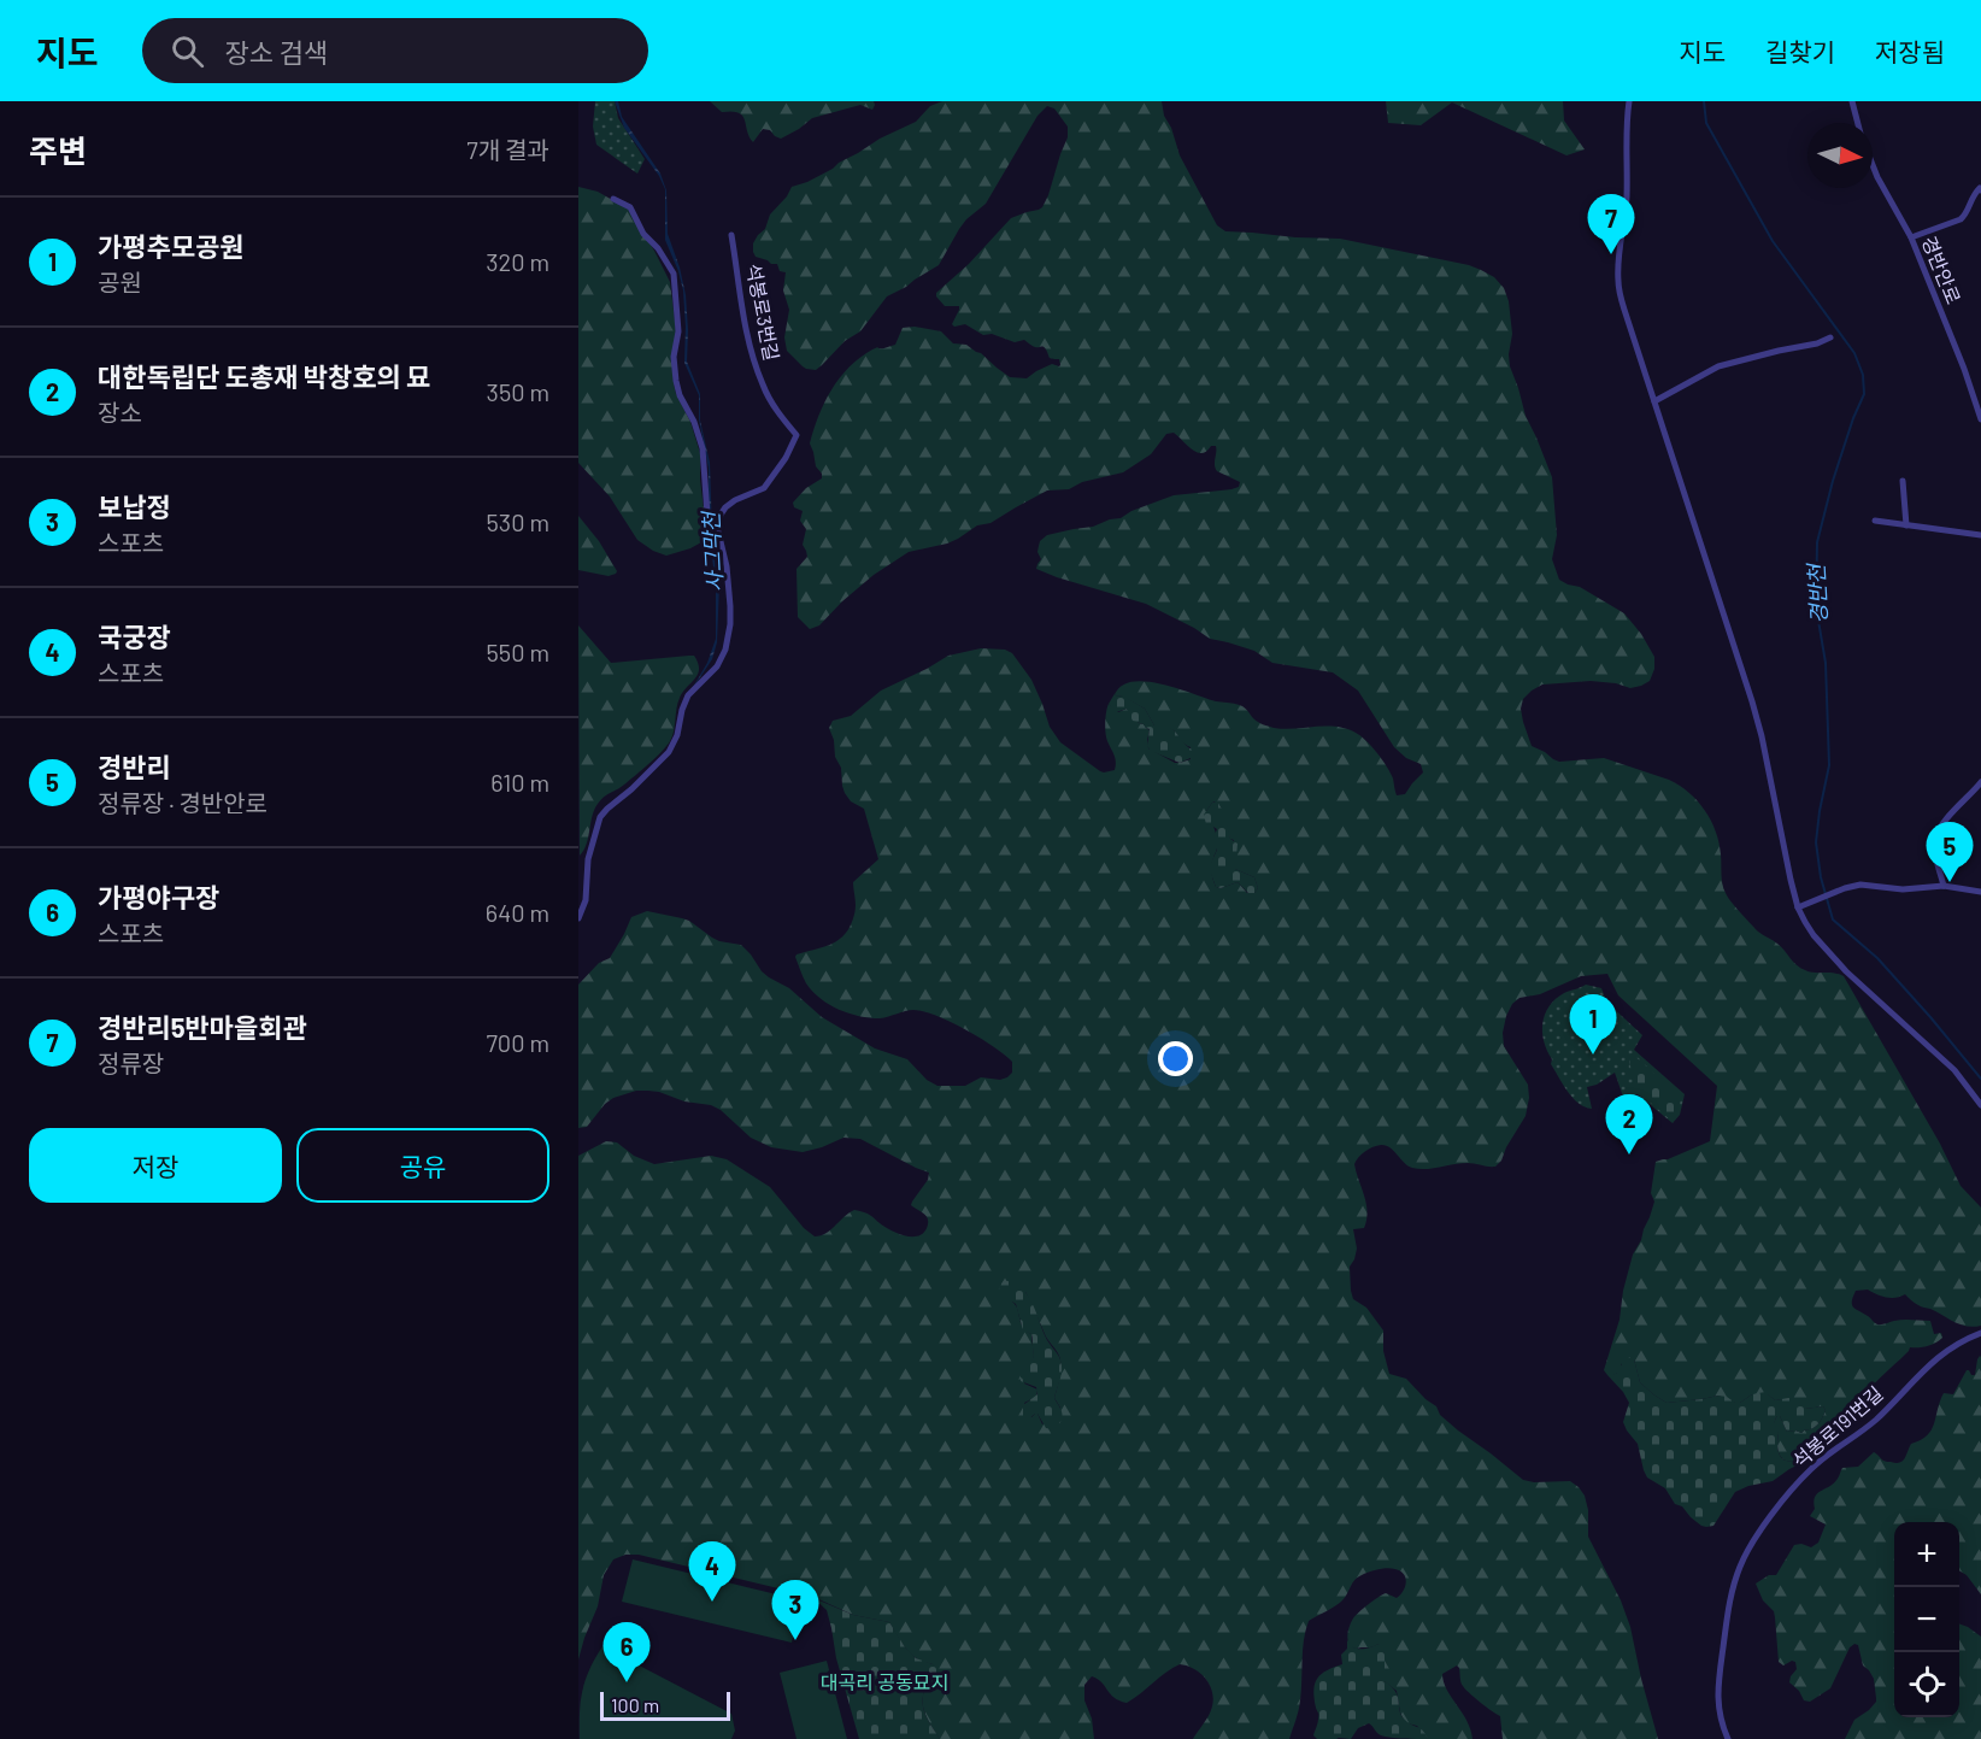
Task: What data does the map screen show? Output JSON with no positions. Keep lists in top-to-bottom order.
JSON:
{
  "streets": {
    "street": ["경반안로", "석봉로3번길", "석봉로191번길"]
  },
  "water": ["사그막천", "경반천"],
  "parks": ["대곡리 공동묘지"],
  "scale_bar": "100 m",
  "north": "right",
  "page": {
    "header": "지도",
    "search": "장소 검색",
    "nav": ["지도", "길찾기", "저장됨"],
    "heading": ["주변", "7개 결과"],
    "pins": [
      "7",
      "5",
      "1",
      "2",
      "4",
      "3",
      "6"
    ],
    "list": [
      {
        "mark": "1",
        "name": "가평추모공원",
        "note": "공원",
        "value": "320 m"
      },
      {
        "mark": "2",
        "name": "대한독립단 도총재 박창호의 묘",
        "note": "장소",
        "value": "350 m"
      },
      {
        "mark": "3",
        "name": "보납정",
        "note": "스포츠",
        "value": "530 m"
      },
      {
        "mark": "4",
        "name": "국궁장",
        "note": "스포츠",
        "value": "550 m"
      },
      {
        "mark": "5",
        "name": "경반리",
        "note": "정류장 · 경반안로",
        "value": "610 m"
      },
      {
        "mark": "6",
        "name": "가평야구장",
        "note": "스포츠",
        "value": "640 m"
      },
      {
        "mark": "7",
        "name": "경반리5반마을회관",
        "note": "정류장",
        "value": "700 m"
      }
    ],
    "buttons": ["저장", "공유"],
    "map_buttons": ["+", "−"],
    "scale": "100 m"
  }
}
